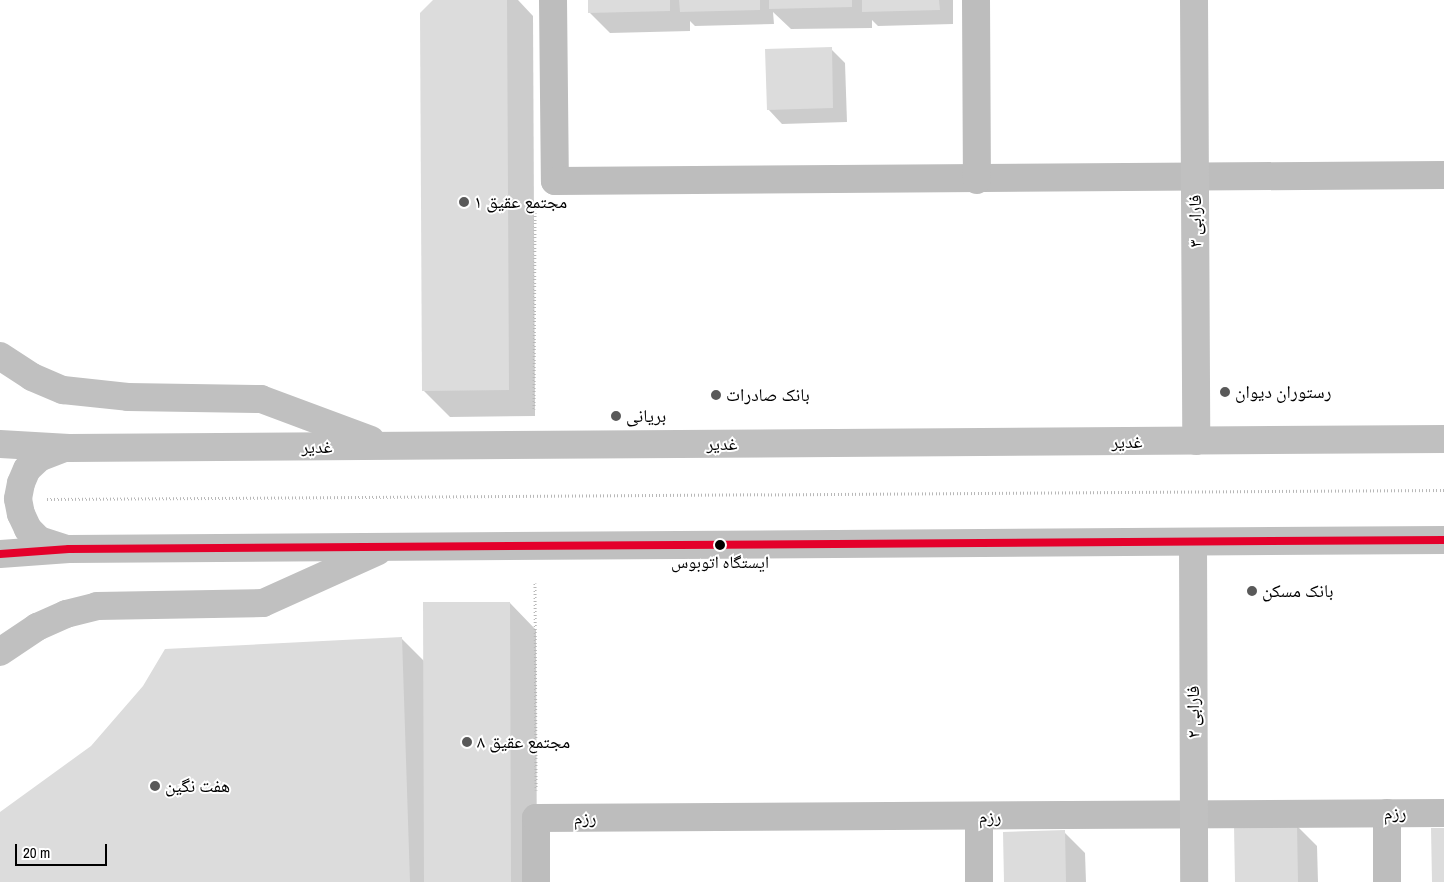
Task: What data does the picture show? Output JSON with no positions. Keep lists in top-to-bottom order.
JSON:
{
  "streets": {
    "main road": ["فارابی ۳", "غدیر", "فارابی ۲"],
    "street": ["رزم"]
  },
  "crossings": [
    ["فارابی ۳", "غدیر"],
    ["فارابی ۲", "رزم"]
  ],
  "places": [
    "مجتمع عقیق ۱",
    "رستوران دیوان",
    "بانک صادرات",
    "بریانی",
    "ایستگاه اتوبوس",
    "بانک مسکن",
    "مجتمع عقیق ۸",
    "هفت نگین"
  ],
  "scale_bar": "20 m"
}
